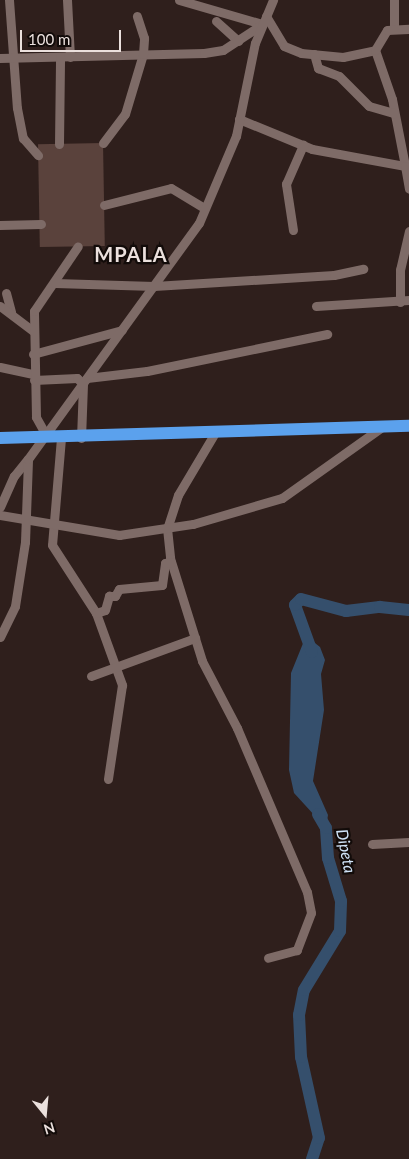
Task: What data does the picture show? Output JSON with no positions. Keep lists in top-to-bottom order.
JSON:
{
  "districts": ["MPALA"],
  "water": ["Dipeta"],
  "scale_bar": "100 m",
  "north": "bottom"
}
